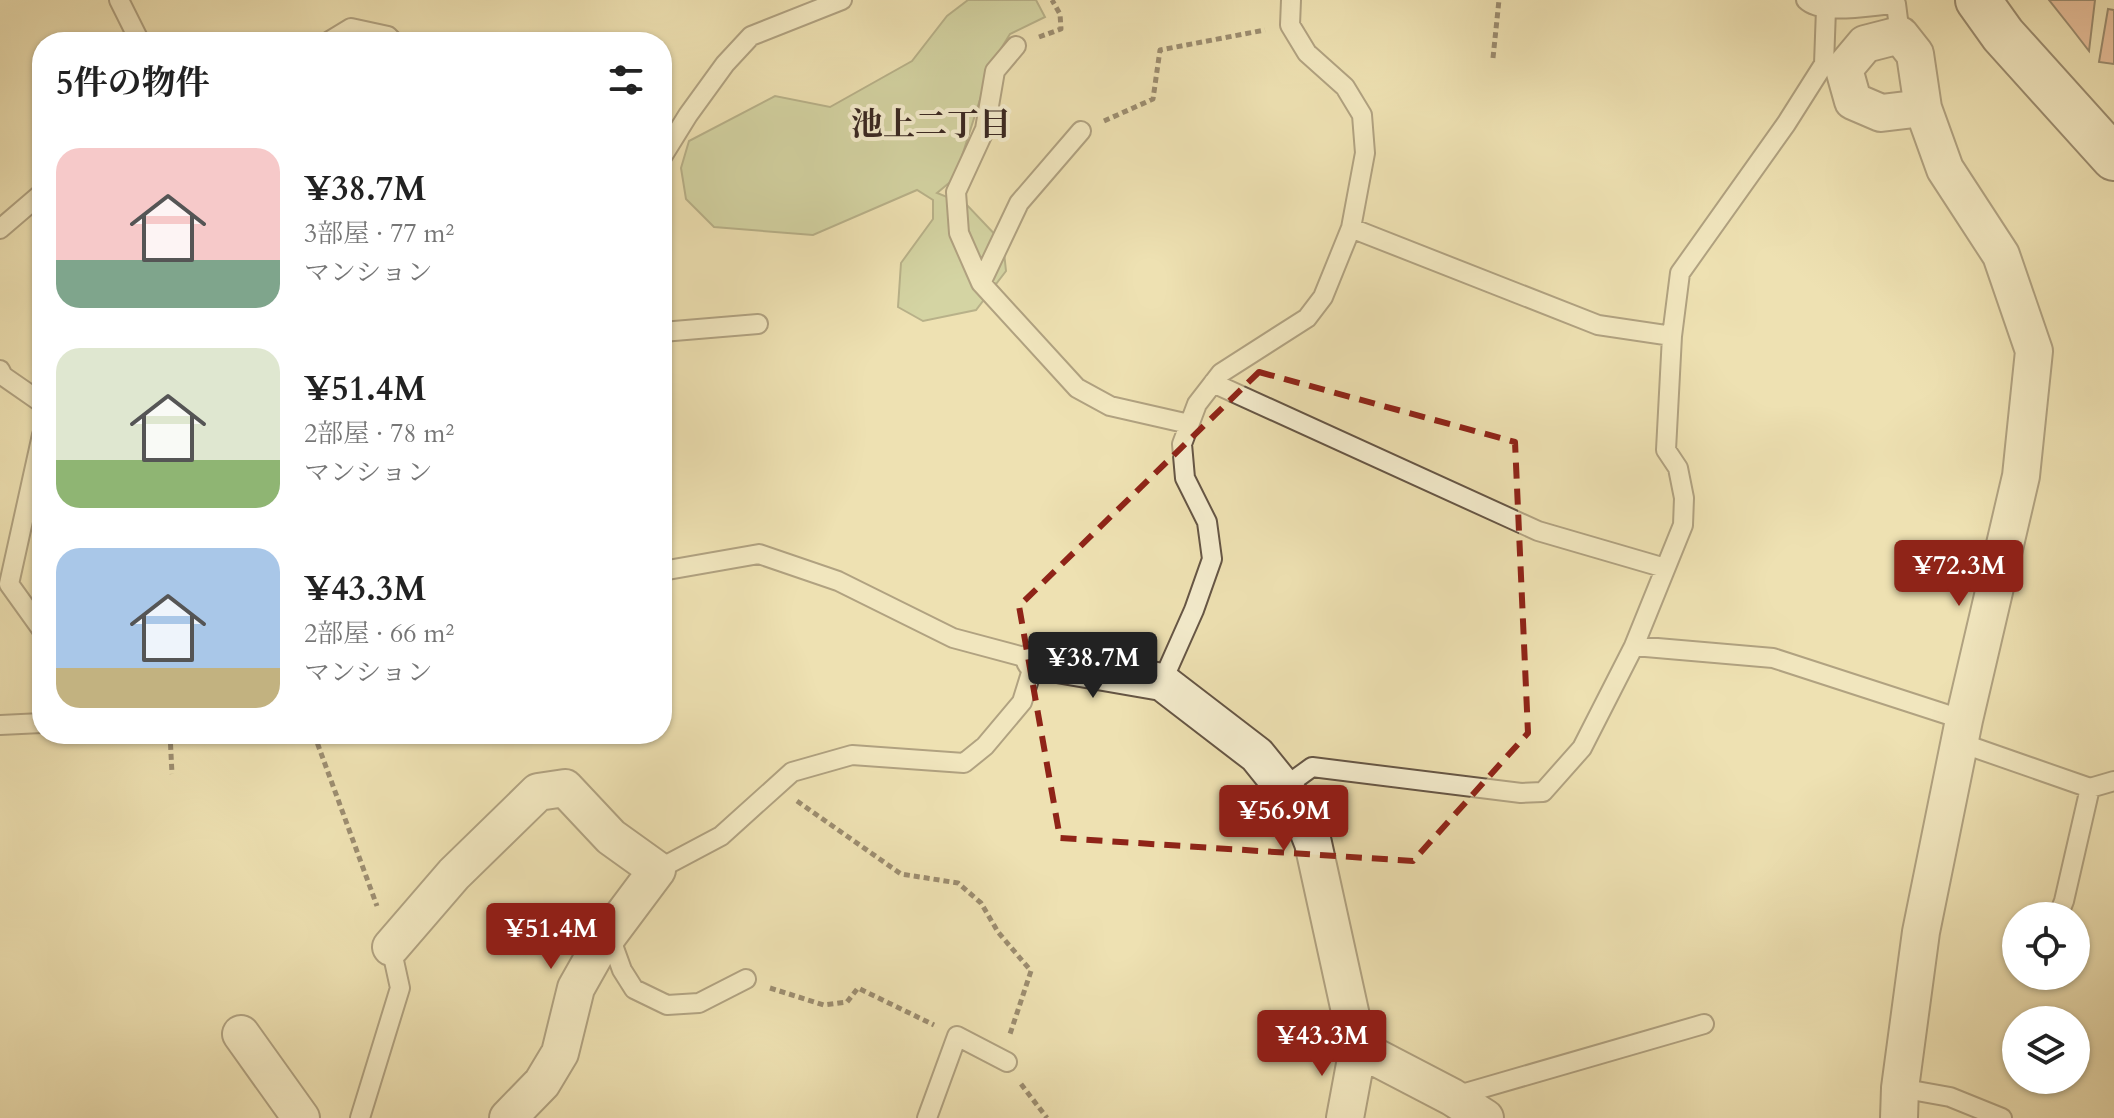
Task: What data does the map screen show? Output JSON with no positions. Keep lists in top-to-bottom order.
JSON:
{
  "districts": ["池上二丁目"],
  "page": {
    "heading": "5件の物件",
    "list": [
      {
        "name": "¥38.7M",
        "note": "3部屋 · 77 m² · マンション"
      },
      {
        "name": "¥51.4M",
        "note": "2部屋 · 78 m² · マンション"
      },
      {
        "name": "¥43.3M",
        "note": "2部屋 · 66 m² · マンション"
      }
    ],
    "price": [
      "¥72.3M",
      "¥38.7M",
      "¥56.9M",
      "¥51.4M",
      "¥43.3M"
    ]
  }
}
